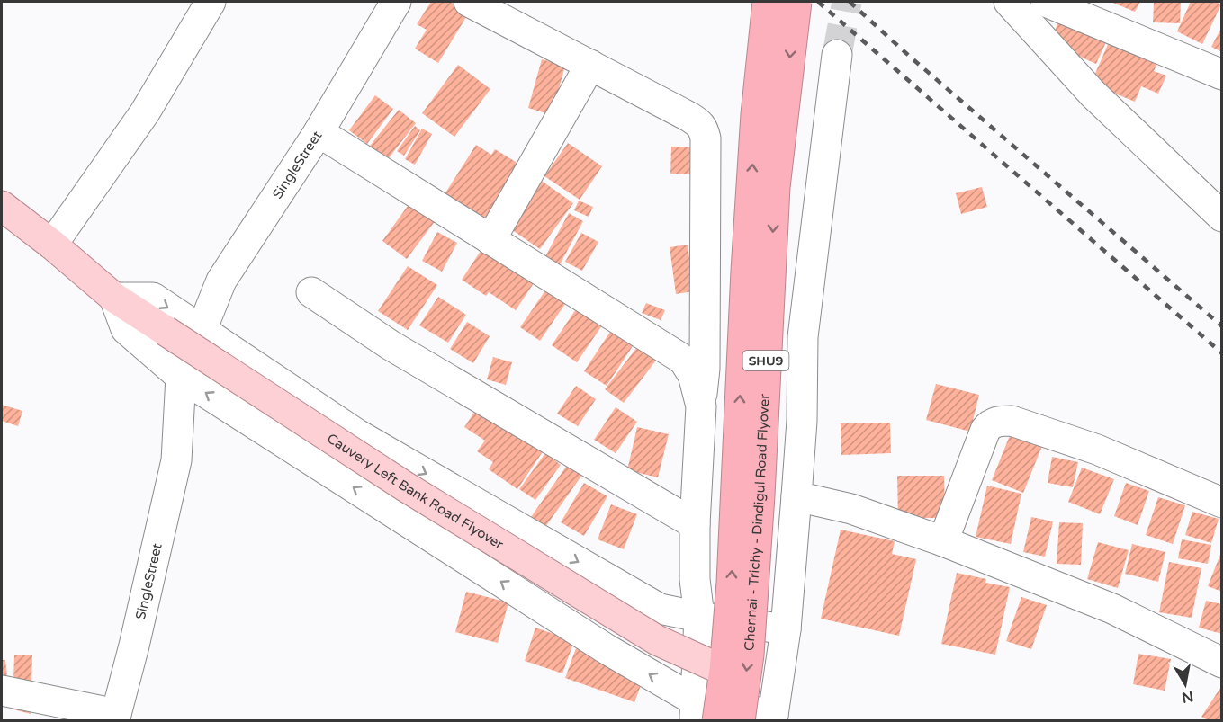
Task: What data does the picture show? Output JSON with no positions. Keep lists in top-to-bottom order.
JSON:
{
  "streets": {
    "highway": ["SHU9", "Chennai - Trichy - Dindigul Road Flyover"],
    "main road": ["Cauvery Left Bank Road Flyover"],
    "street": ["SingleStreet"]
  },
  "crossings": [
    ["Cauvery Left Bank Road Flyover", "Chennai - Trichy - Dindigul Road Flyover"]
  ],
  "north": "bottom"
}
